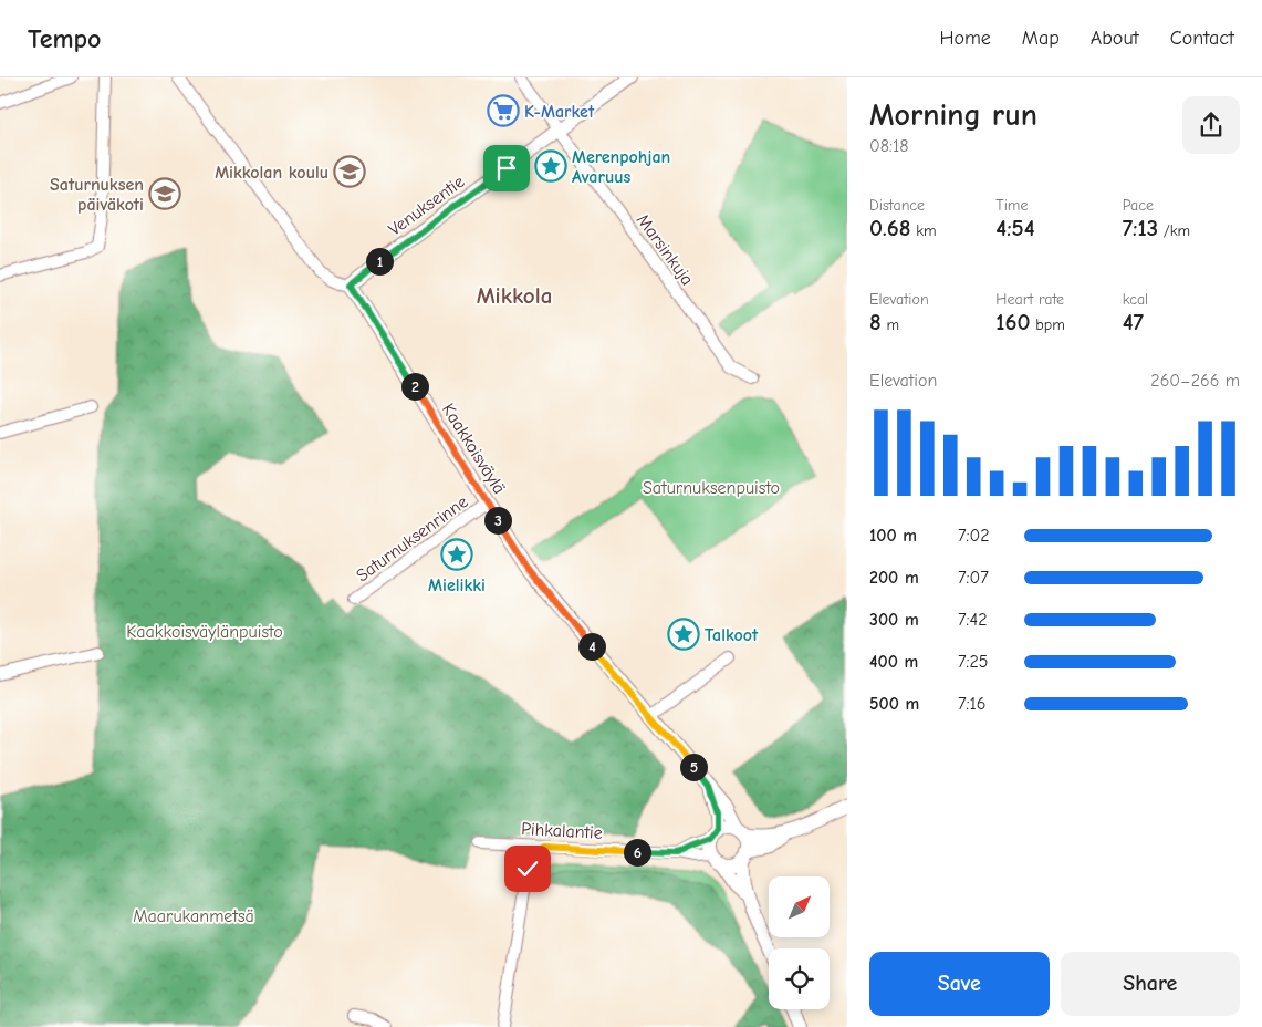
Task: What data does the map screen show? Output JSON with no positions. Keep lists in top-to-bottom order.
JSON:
{
  "streets": {
    "street": [
      "Venuksentie",
      "Marsinkuja",
      "Kaakkoisväylä",
      "Saturnuksenrinne",
      "Pihkalantie"
    ]
  },
  "crossings": [
    ["Venuksentie", "Marsinkuja"],
    ["Venuksentie", "Kaakkoisväylä"],
    ["Kaakkoisväylä", "Saturnuksenrinne"],
    ["Kaakkoisväylä", "Pihkalantie"]
  ],
  "districts": ["Mikkola"],
  "parks": ["Saturnuksenpuisto", "Kaakkoisväylänpuisto", "Maarukanmetsä"],
  "places": {
    "supermarket": ["K-Market"],
    "place": ["Merenpohjan Avaruus", "Mielikki", "Talkoot"],
    "school or university": ["Mikkolan koulu", "Saturnuksen päiväkoti"]
  },
  "north": "top right",
  "page": {
    "header": "Tempo",
    "nav": [
      "Home",
      "Map",
      "About",
      "Contact"
    ],
    "heading": ["Morning run", "08:18"],
    "stats": [
      ["Distance", "0.68 km"],
      ["Time", "4:54"],
      ["Pace", "7:13 /km"],
      ["Elevation", "8 m"],
      ["Heart rate", "160 bpm"],
      ["kcal", "47"]
    ],
    "pins": [
      "1",
      "2",
      "3",
      "4",
      "5",
      "6"
    ],
    "chart": ["Elevation", "260–266 m"],
    "list": [
      {
        "name": "100 m",
        "note": "7:02"
      },
      {
        "name": "200 m",
        "note": "7:07"
      },
      {
        "name": "300 m",
        "note": "7:42"
      },
      {
        "name": "400 m",
        "note": "7:25"
      },
      {
        "name": "500 m",
        "note": "7:16"
      }
    ],
    "buttons": ["Save", "Share"]
  }
}
